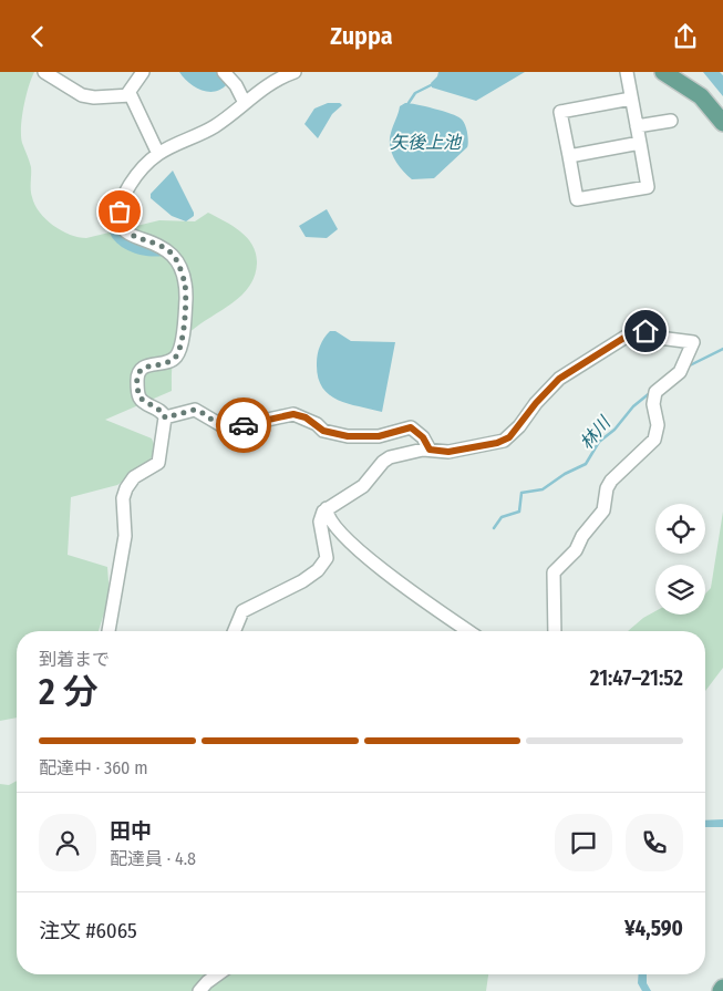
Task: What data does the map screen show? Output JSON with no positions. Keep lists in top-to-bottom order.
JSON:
{
  "water": ["矢後上池", "林川"],
  "page": {
    "header": "Zuppa",
    "heading": ["2 分", "到着まで", "21:47–21:52"],
    "panel": [
      "田中",
      "配達員 · 4.8",
      "注文 #6065",
      "¥4,590"
    ],
    "bar": "配達中 · 360 m"
  }
}
